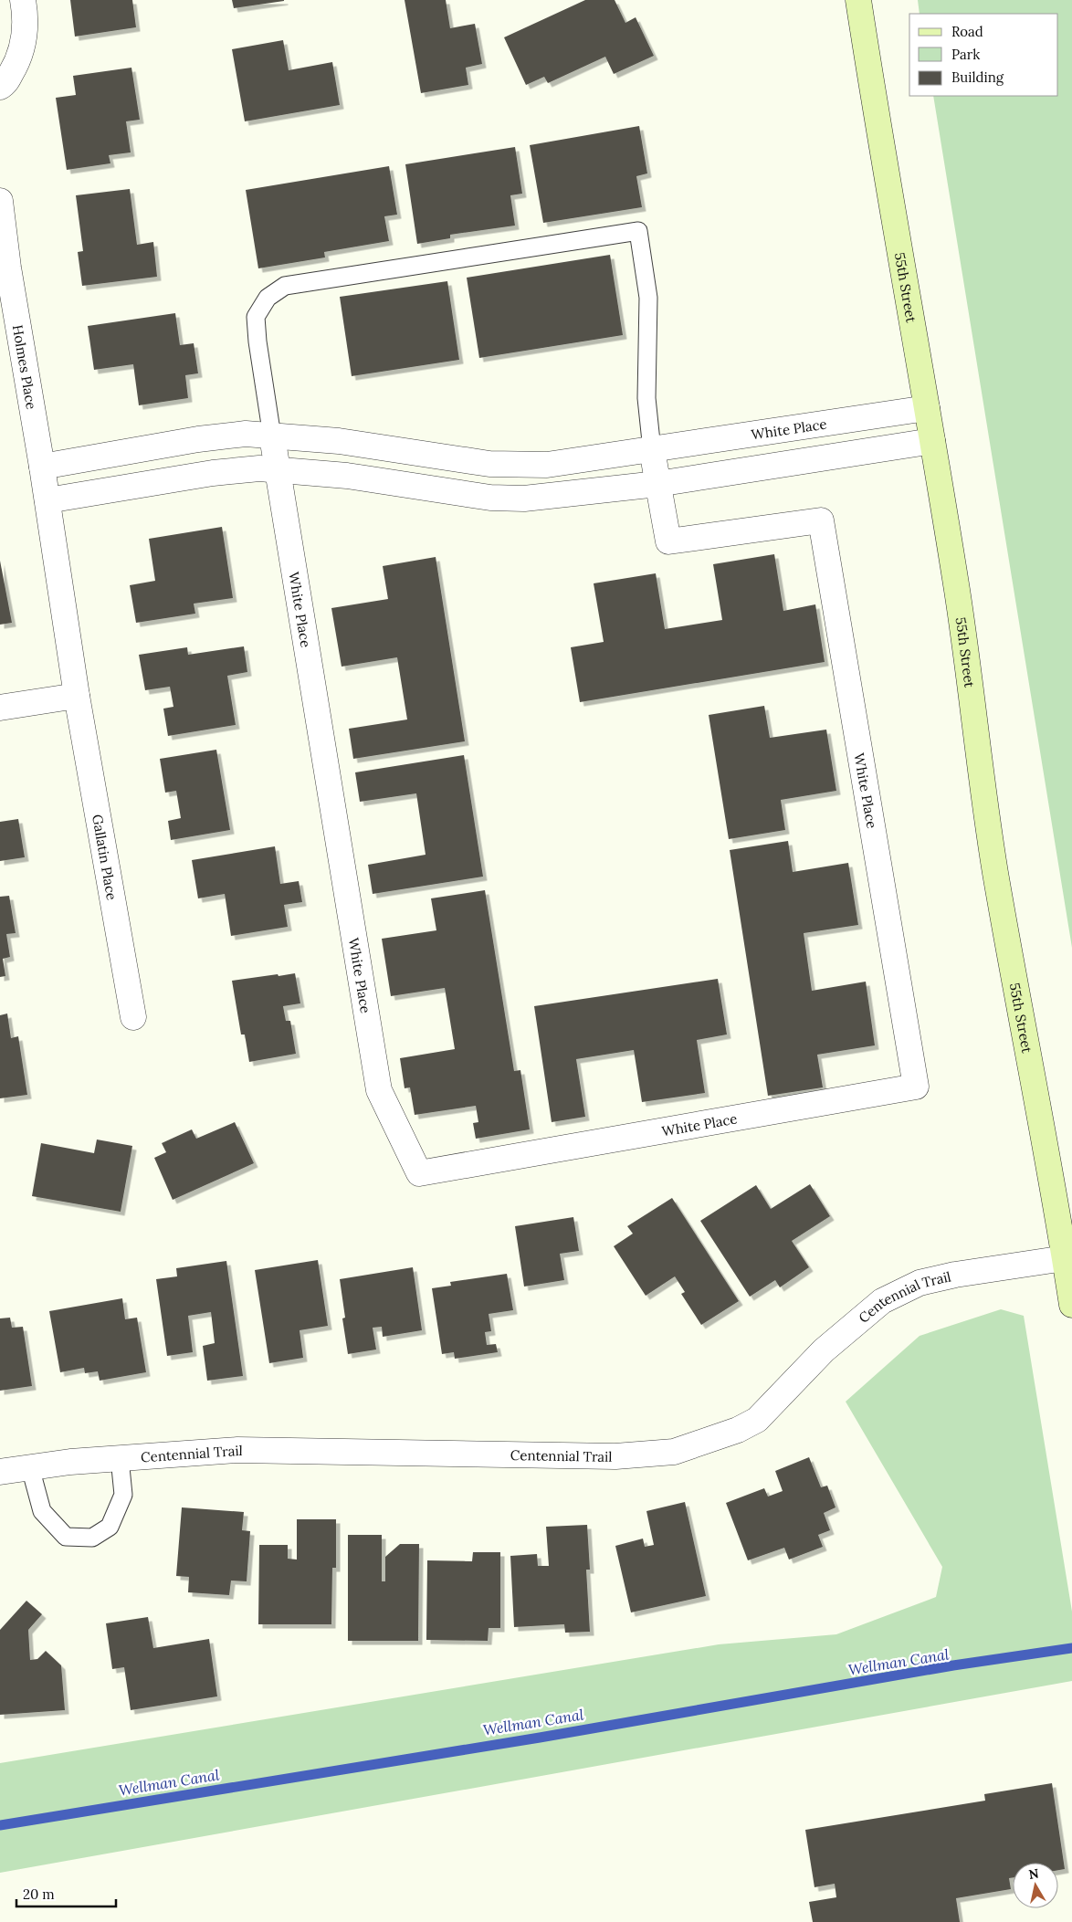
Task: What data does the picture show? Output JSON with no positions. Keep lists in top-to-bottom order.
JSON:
{
  "streets": {
    "main road": ["55th Street"],
    "street": [
      "Holmes Place",
      "White Place",
      "Gallatin Place",
      "Centennial Trail"
    ]
  },
  "crossings": [
    ["55th Street", "White Place"],
    ["55th Street", "Centennial Trail"],
    ["Holmes Place", "White Place"],
    ["Holmes Place", "Gallatin Place"],
    ["White Place", "Gallatin Place"]
  ],
  "water": ["Wellman Canal"],
  "legend": ["Road", "Park", "Building"],
  "scale_bar": "20 m",
  "north": "top"
}
